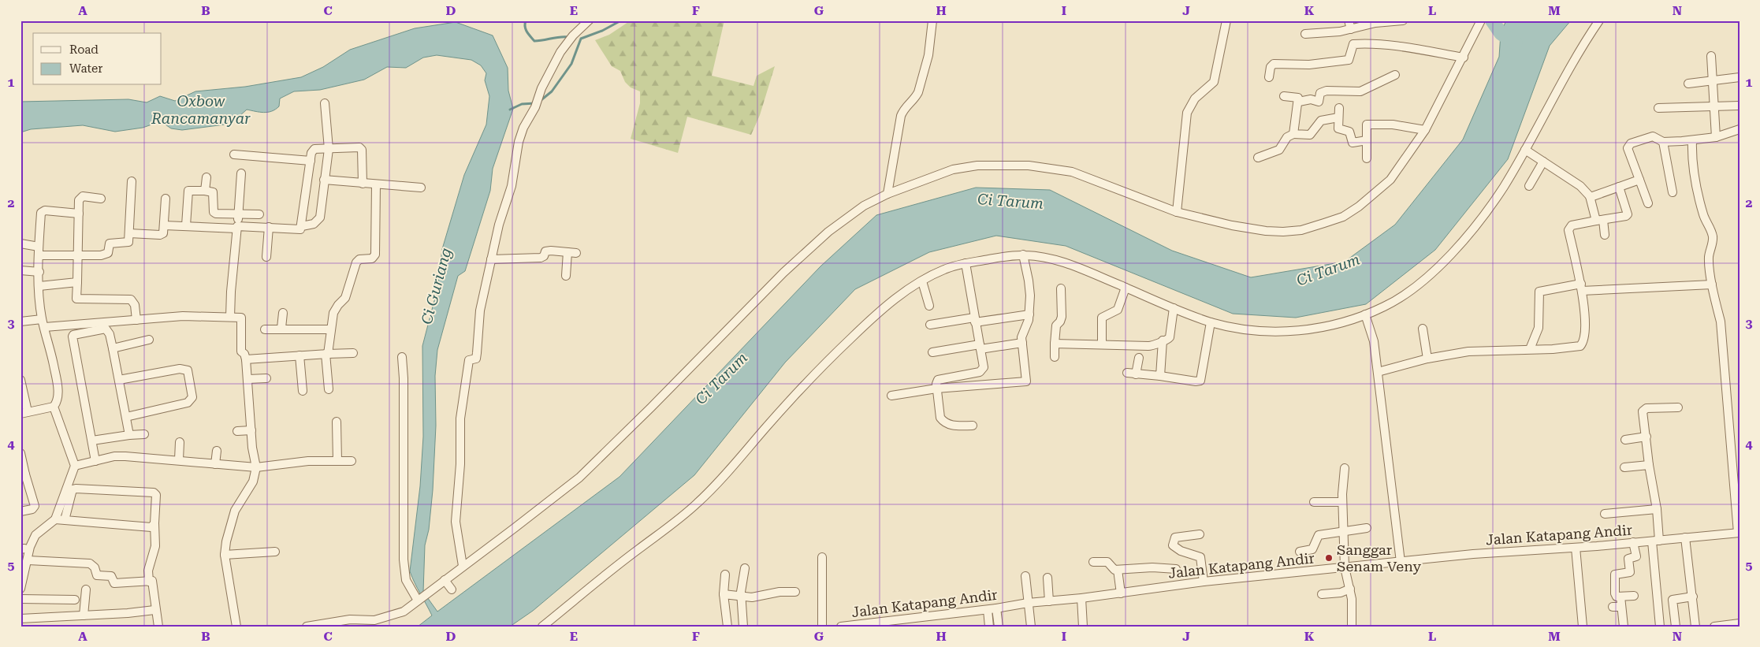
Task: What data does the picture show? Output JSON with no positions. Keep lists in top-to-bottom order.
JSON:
{
  "streets": {
    "street": ["Jalan Katapang Andir"]
  },
  "water": ["Oxbow Rancamanyar", "Ci Tarum", "Ci Guriang"],
  "places": ["Sanggar Senam Veny"],
  "legend": ["Road", "Water"],
  "grid": {
    "columns": [
      "A",
      "B",
      "C",
      "D",
      "E",
      "F",
      "G",
      "H",
      "I",
      "J",
      "K",
      "L",
      "M",
      "N"
    ],
    "rows": [
      "1",
      "2",
      "3",
      "4",
      "5"
    ]
  }
}
